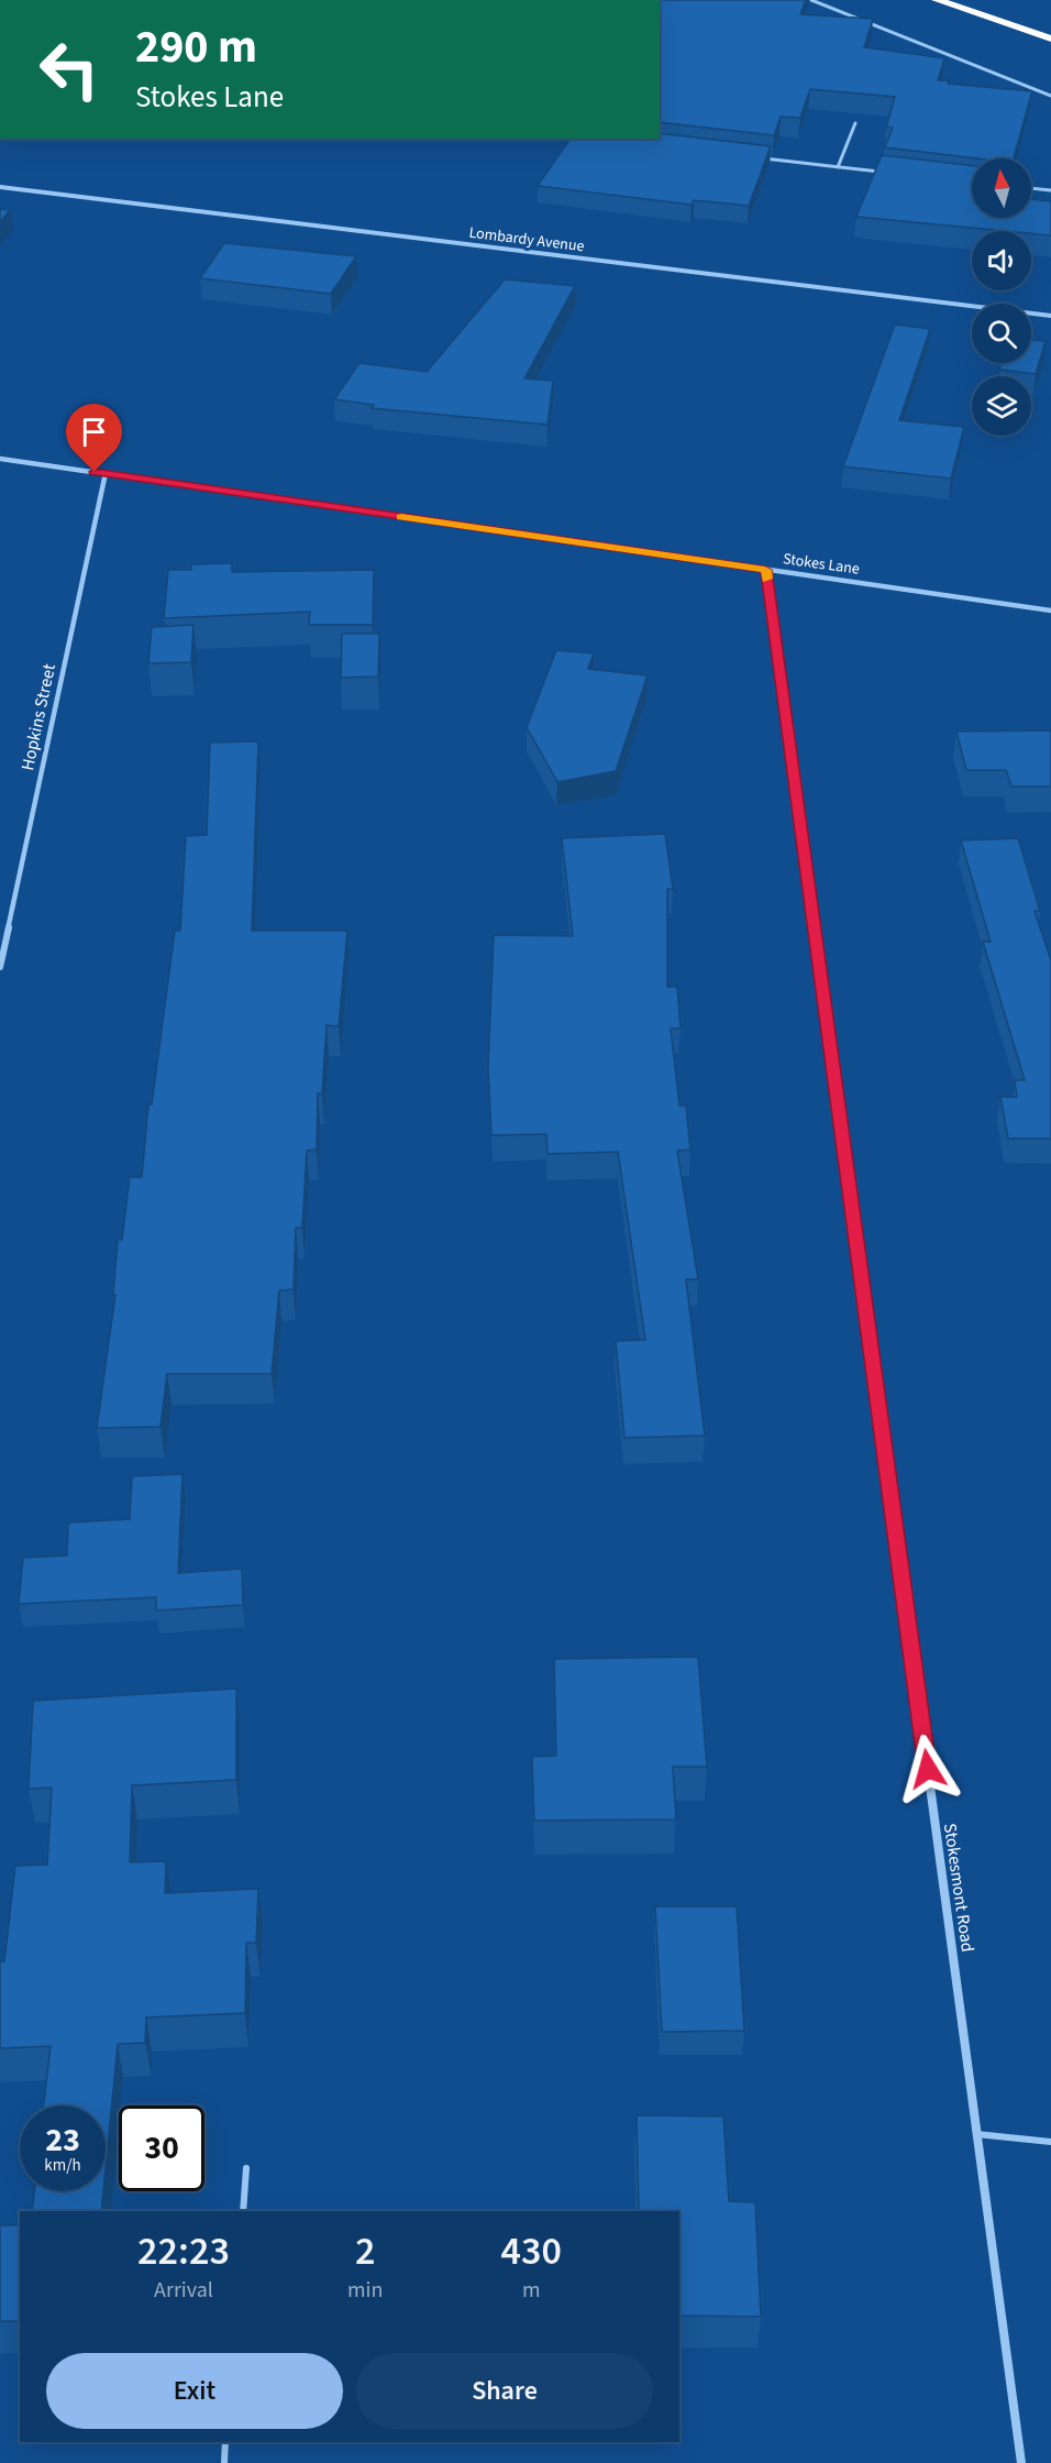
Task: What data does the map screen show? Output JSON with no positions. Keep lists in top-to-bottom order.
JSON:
{
  "streets": {
    "street": [
      "Lombardy Avenue",
      "Stokes Lane",
      "Hopkins Street",
      "Stokesmont Road"
    ]
  },
  "crossings": [
    ["Stokes Lane", "Hopkins Street"],
    ["Stokes Lane", "Stokesmont Road"]
  ],
  "north": "top",
  "page": {
    "turn": ["290 m", "Stokes Lane"],
    "speed": "23 km/h",
    "limit": "30",
    "eta": [
      "22:23",
      "Arrival",
      "2",
      "min",
      "430",
      "m"
    ],
    "buttons": ["Exit", "Share"]
  }
}
